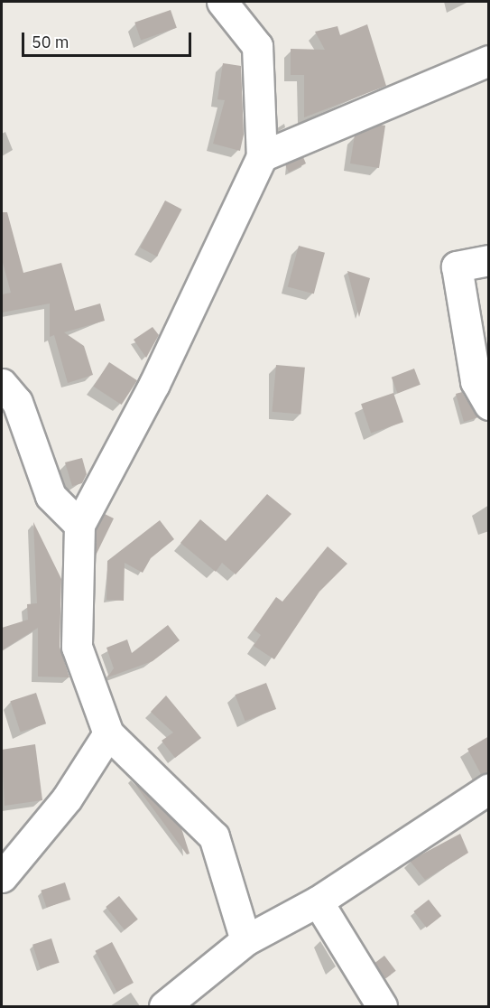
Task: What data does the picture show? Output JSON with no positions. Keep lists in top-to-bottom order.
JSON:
{
  "scale_bar": "50 m"
}
